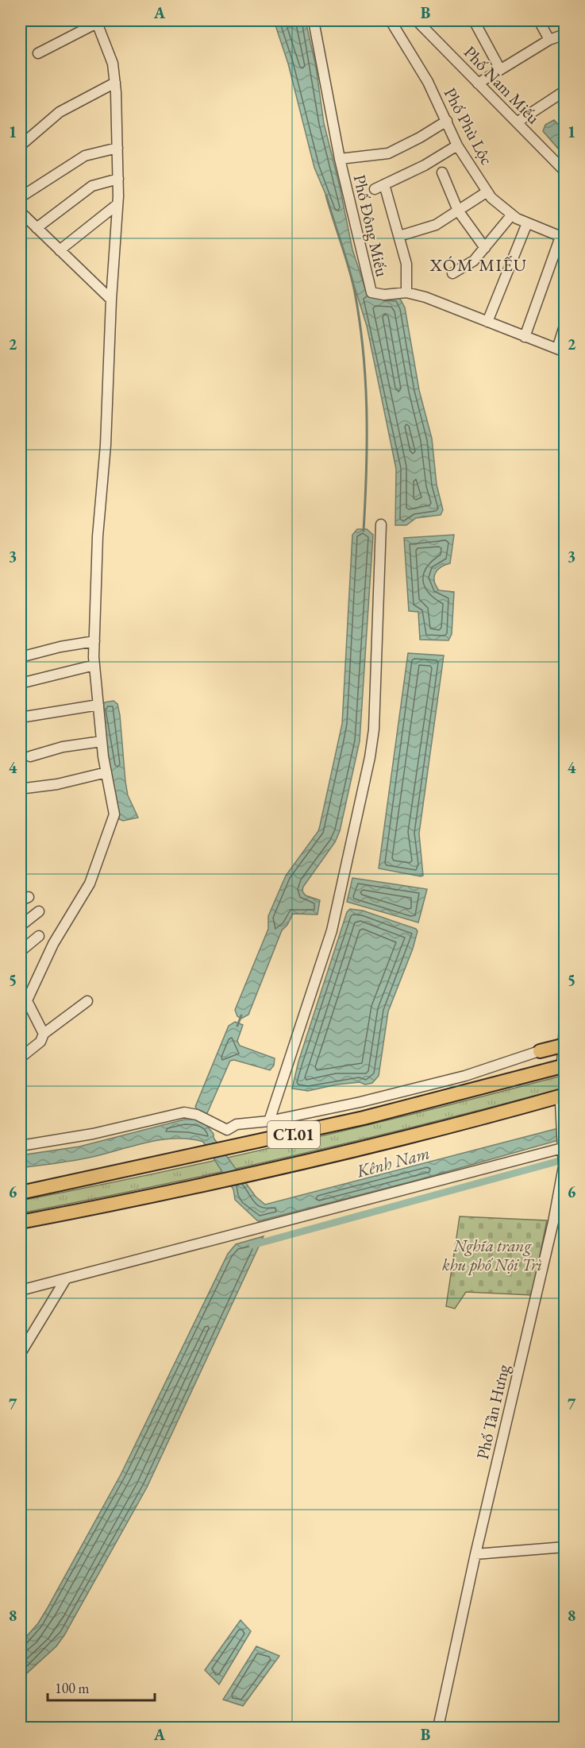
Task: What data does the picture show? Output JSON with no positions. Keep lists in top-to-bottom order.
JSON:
{
  "streets": {
    "highway": ["CT.01"],
    "street": [
      "Phố Nam Miếu",
      "Phố Phù Lộc",
      "Phố Đông Miếu",
      "Phố Tân Hưng"
    ]
  },
  "crossings": [
    ["CT.01", "Phố Tân Hưng"]
  ],
  "districts": ["XÓM MIẾU"],
  "water": ["Kênh Nam"],
  "parks": ["Nghĩa trang khu phố Nội Trì"],
  "scale_bar": "100 m",
  "grid": {
    "columns": ["A", "B"],
    "rows": [
      "1",
      "2",
      "3",
      "4",
      "5",
      "6",
      "7",
      "8"
    ]
  }
}
